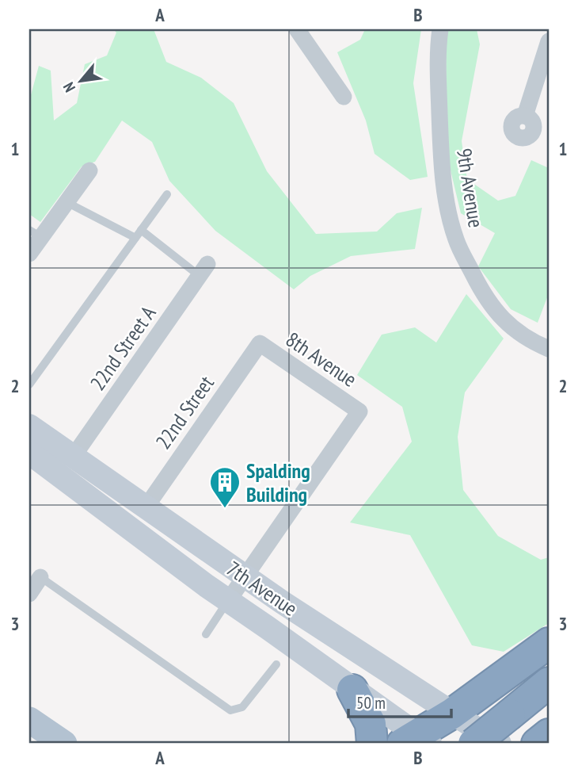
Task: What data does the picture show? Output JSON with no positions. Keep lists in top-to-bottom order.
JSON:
{
  "streets": {
    "main road": ["7th Avenue"],
    "street": [
      "9th Avenue",
      "22nd Street A",
      "8th Avenue",
      "22nd Street"
    ]
  },
  "crossings": [
    ["22nd Street A", "7th Avenue"],
    ["8th Avenue", "22nd Street"],
    ["8th Avenue", "7th Avenue"],
    ["22nd Street", "7th Avenue"]
  ],
  "places": {
    "building": ["Spalding Building"]
  },
  "scale_bar": "50 m",
  "north": "bottom left",
  "grid": {
    "columns": ["A", "B"],
    "rows": ["1", "2", "3"]
  }
}
